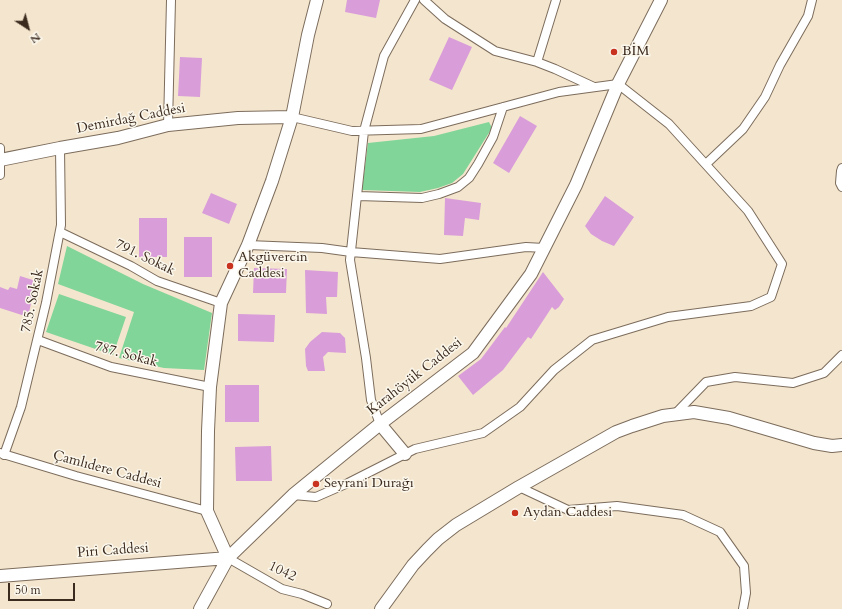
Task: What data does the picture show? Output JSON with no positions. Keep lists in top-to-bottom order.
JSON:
{
  "streets": {
    "street": [
      "Demirdağ Caddesi",
      "791. Sokak",
      "785. Sokak",
      "787. Sokak",
      "Karahöyük Caddesi",
      "Çamlıdere Caddesi",
      "Piri Caddesi",
      "1042"
    ]
  },
  "crossings": [
    ["Demirdağ Caddesi", "785. Sokak"],
    ["791. Sokak", "785. Sokak"],
    ["785. Sokak", "787. Sokak"],
    ["785. Sokak", "Çamlıdere Caddesi"],
    ["Karahöyük Caddesi", "Piri Caddesi"],
    ["Karahöyük Caddesi", "1042"],
    ["Piri Caddesi", "1042"]
  ],
  "places": [
    "BİM",
    "Akgüvercin Caddesi",
    "Seyrani Durağı",
    "Aydan Caddesi"
  ],
  "scale_bar": "50 m",
  "north": "bottom right"
}
